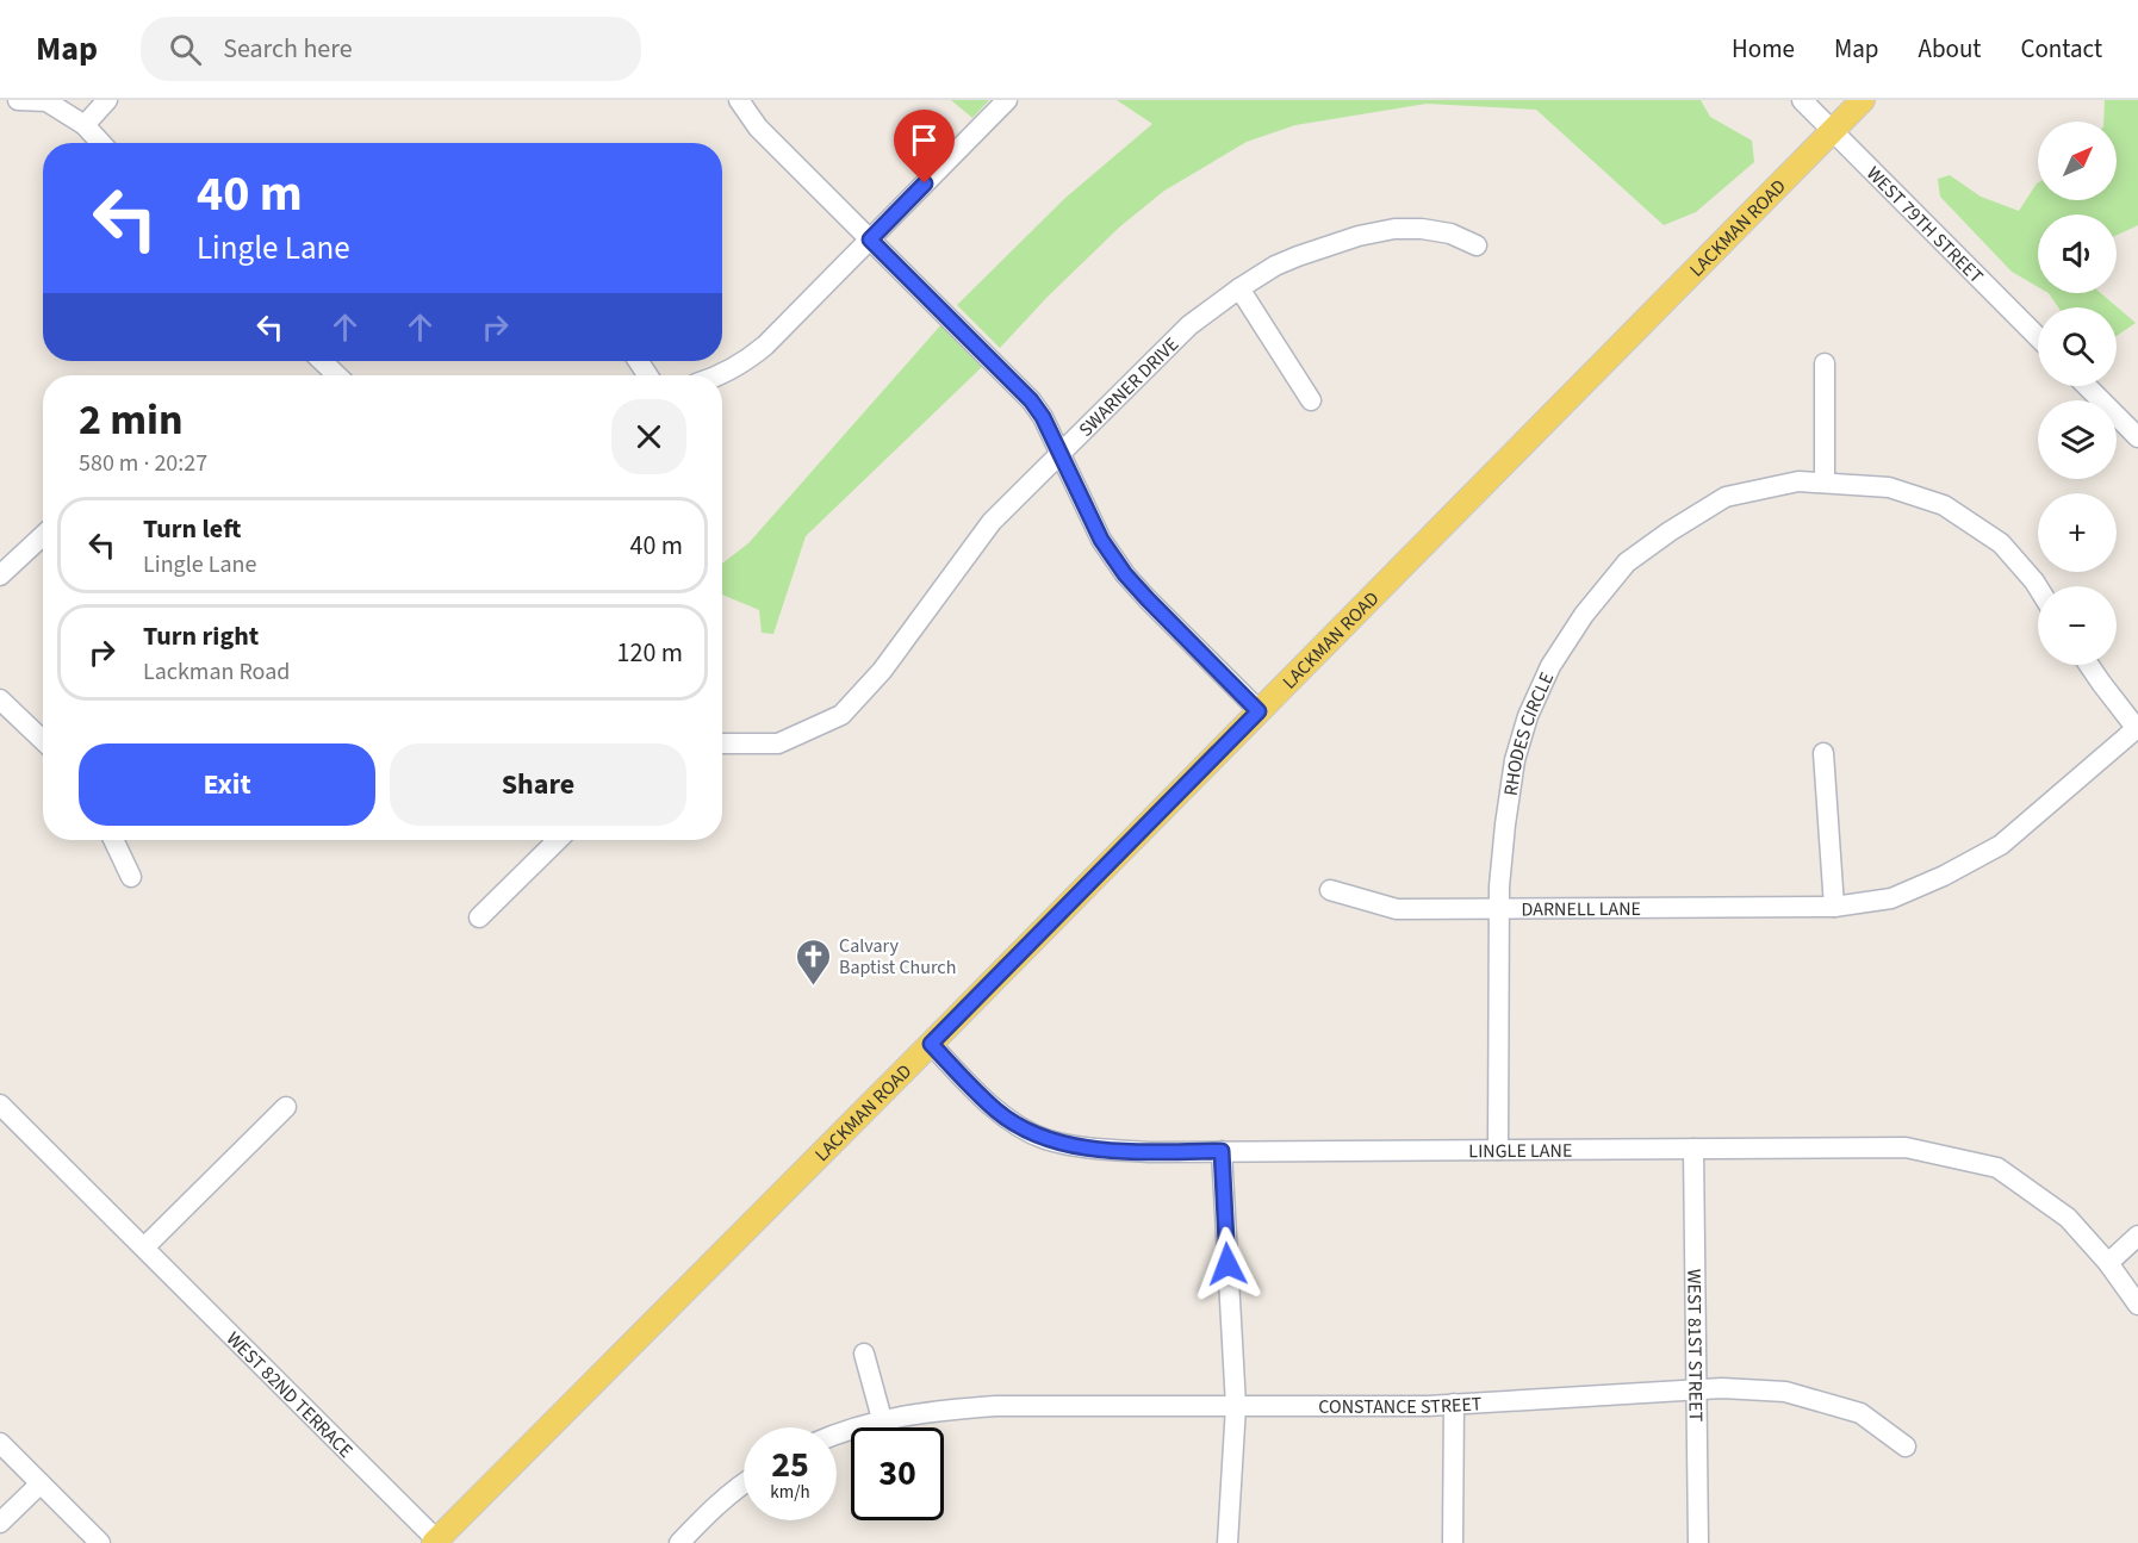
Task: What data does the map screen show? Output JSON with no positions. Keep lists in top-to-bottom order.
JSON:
{
  "streets": {
    "main road": ["LACKMAN ROAD"],
    "street": [
      "WEST 79TH STREET",
      "SWARNER DRIVE",
      "RHODES CIRCLE",
      "DARNELL LANE",
      "LINGLE LANE",
      "WEST 81ST STREET",
      "WEST 82ND TERRACE",
      "CONSTANCE STREET"
    ]
  },
  "crossings": [
    ["WEST 79TH STREET", "LACKMAN ROAD"],
    ["LACKMAN ROAD", "LINGLE LANE"],
    ["LACKMAN ROAD", "WEST 82ND TERRACE"],
    ["RHODES CIRCLE", "DARNELL LANE"],
    ["RHODES CIRCLE", "LINGLE LANE"],
    ["LINGLE LANE", "WEST 81ST STREET"],
    ["WEST 81ST STREET", "CONSTANCE STREET"]
  ],
  "places": {
    "church": ["Calvary Baptist Church"]
  },
  "north": "top right",
  "page": {
    "header": "Map",
    "search": "Search here",
    "nav": [
      "Home",
      "Map",
      "About",
      "Contact"
    ],
    "map_buttons": ["+", "−"],
    "turn": ["40 m", "Lingle Lane"],
    "heading": ["2 min", "580 m · 20:27"],
    "list": [
      {
        "name": "Turn left",
        "note": "Lingle Lane",
        "value": "40 m"
      },
      {
        "name": "Turn right",
        "note": "Lackman Road",
        "value": "120 m"
      }
    ],
    "buttons": ["Exit", "Share"],
    "speed": "25 km/h",
    "limit": "30"
  }
}
